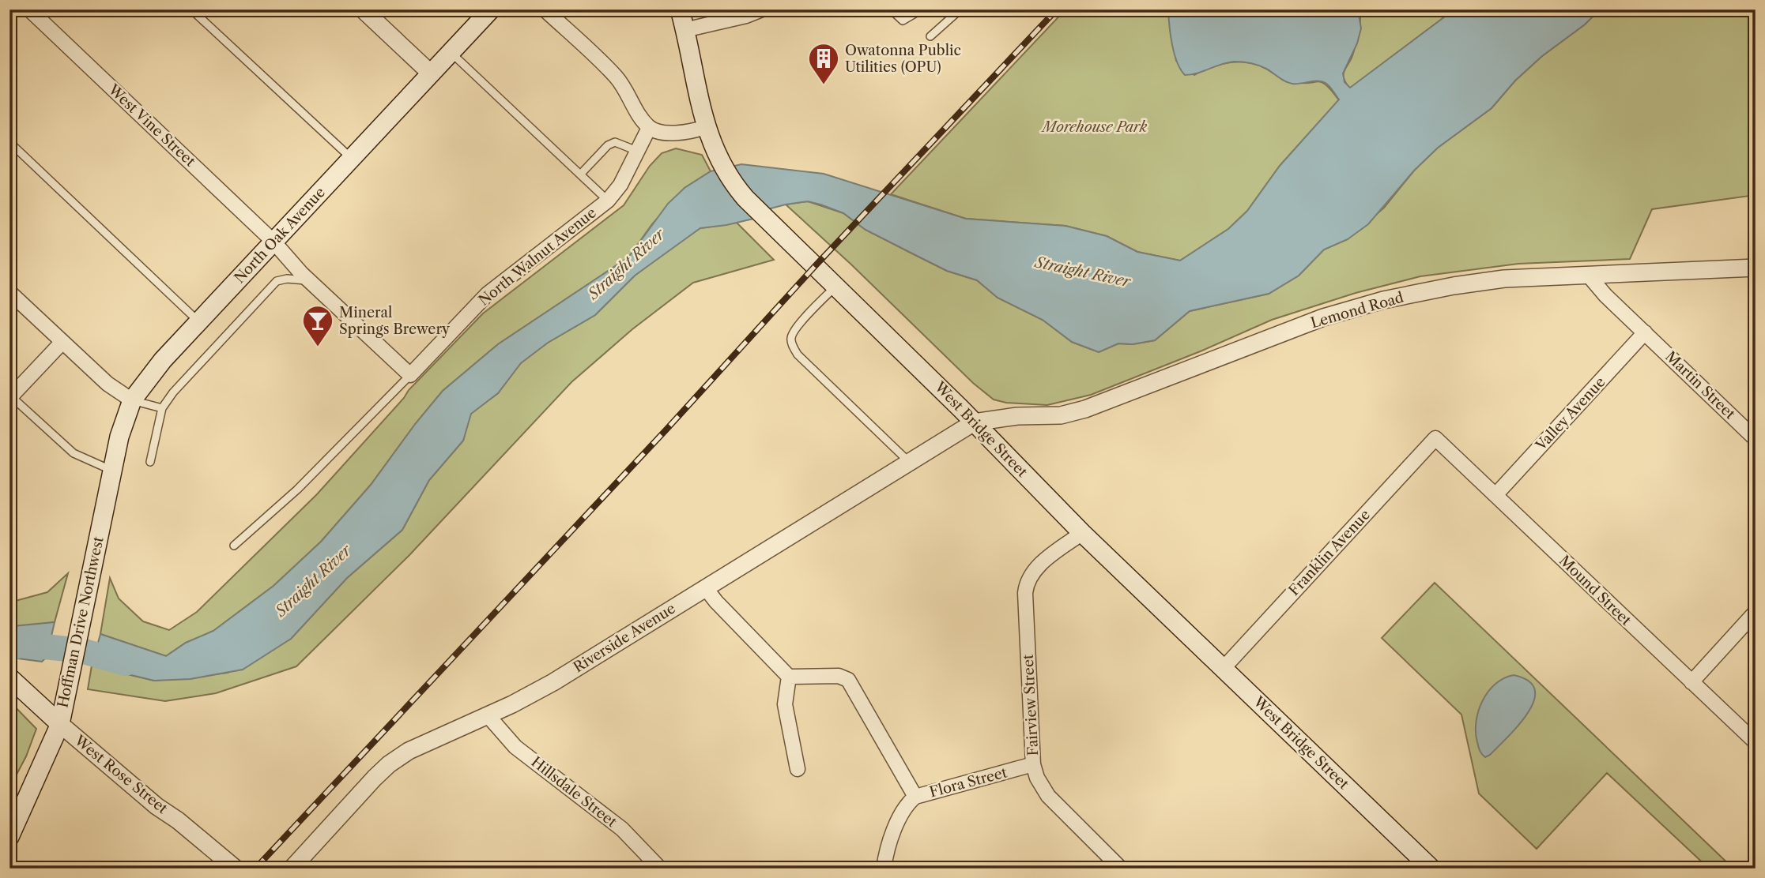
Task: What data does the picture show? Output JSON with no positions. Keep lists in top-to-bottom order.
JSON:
{
  "streets": {
    "main road": [
      "North Oak Avenue",
      "West Bridge Street",
      "Hoffman Drive Northwest",
      "West Rose Street"
    ],
    "street": [
      "West Vine Street",
      "North Walnut Avenue",
      "Lemond Road",
      "Martin Street",
      "Valley Avenue",
      "Franklin Avenue",
      "Mound Street",
      "Riverside Avenue",
      "Fairview Street",
      "Flora Street",
      "Hillsdale Street"
    ]
  },
  "crossings": [
    ["West Vine Street", "North Oak Avenue"],
    ["West Vine Street", "North Walnut Avenue"],
    ["North Oak Avenue", "Hoffman Drive Northwest"],
    ["Lemond Road", "Martin Street"],
    ["Lemond Road", "West Bridge Street"],
    ["Lemond Road", "Riverside Avenue"],
    ["Martin Street", "Valley Avenue"],
    ["Valley Avenue", "Mound Street"],
    ["West Bridge Street", "Franklin Avenue"],
    ["West Bridge Street", "Riverside Avenue"],
    ["West Bridge Street", "Fairview Street"],
    ["Franklin Avenue", "Mound Street"],
    ["Hoffman Drive Northwest", "West Rose Street"],
    ["Riverside Avenue", "Hillsdale Street"],
    ["Fairview Street", "Flora Street"]
  ],
  "water": ["Straight River"],
  "parks": ["Morehouse Park"],
  "places": {
    "building": ["Owatonna Public Utilities (OPU)"],
    "bar": ["Mineral Springs Brewery"]
  }
}
